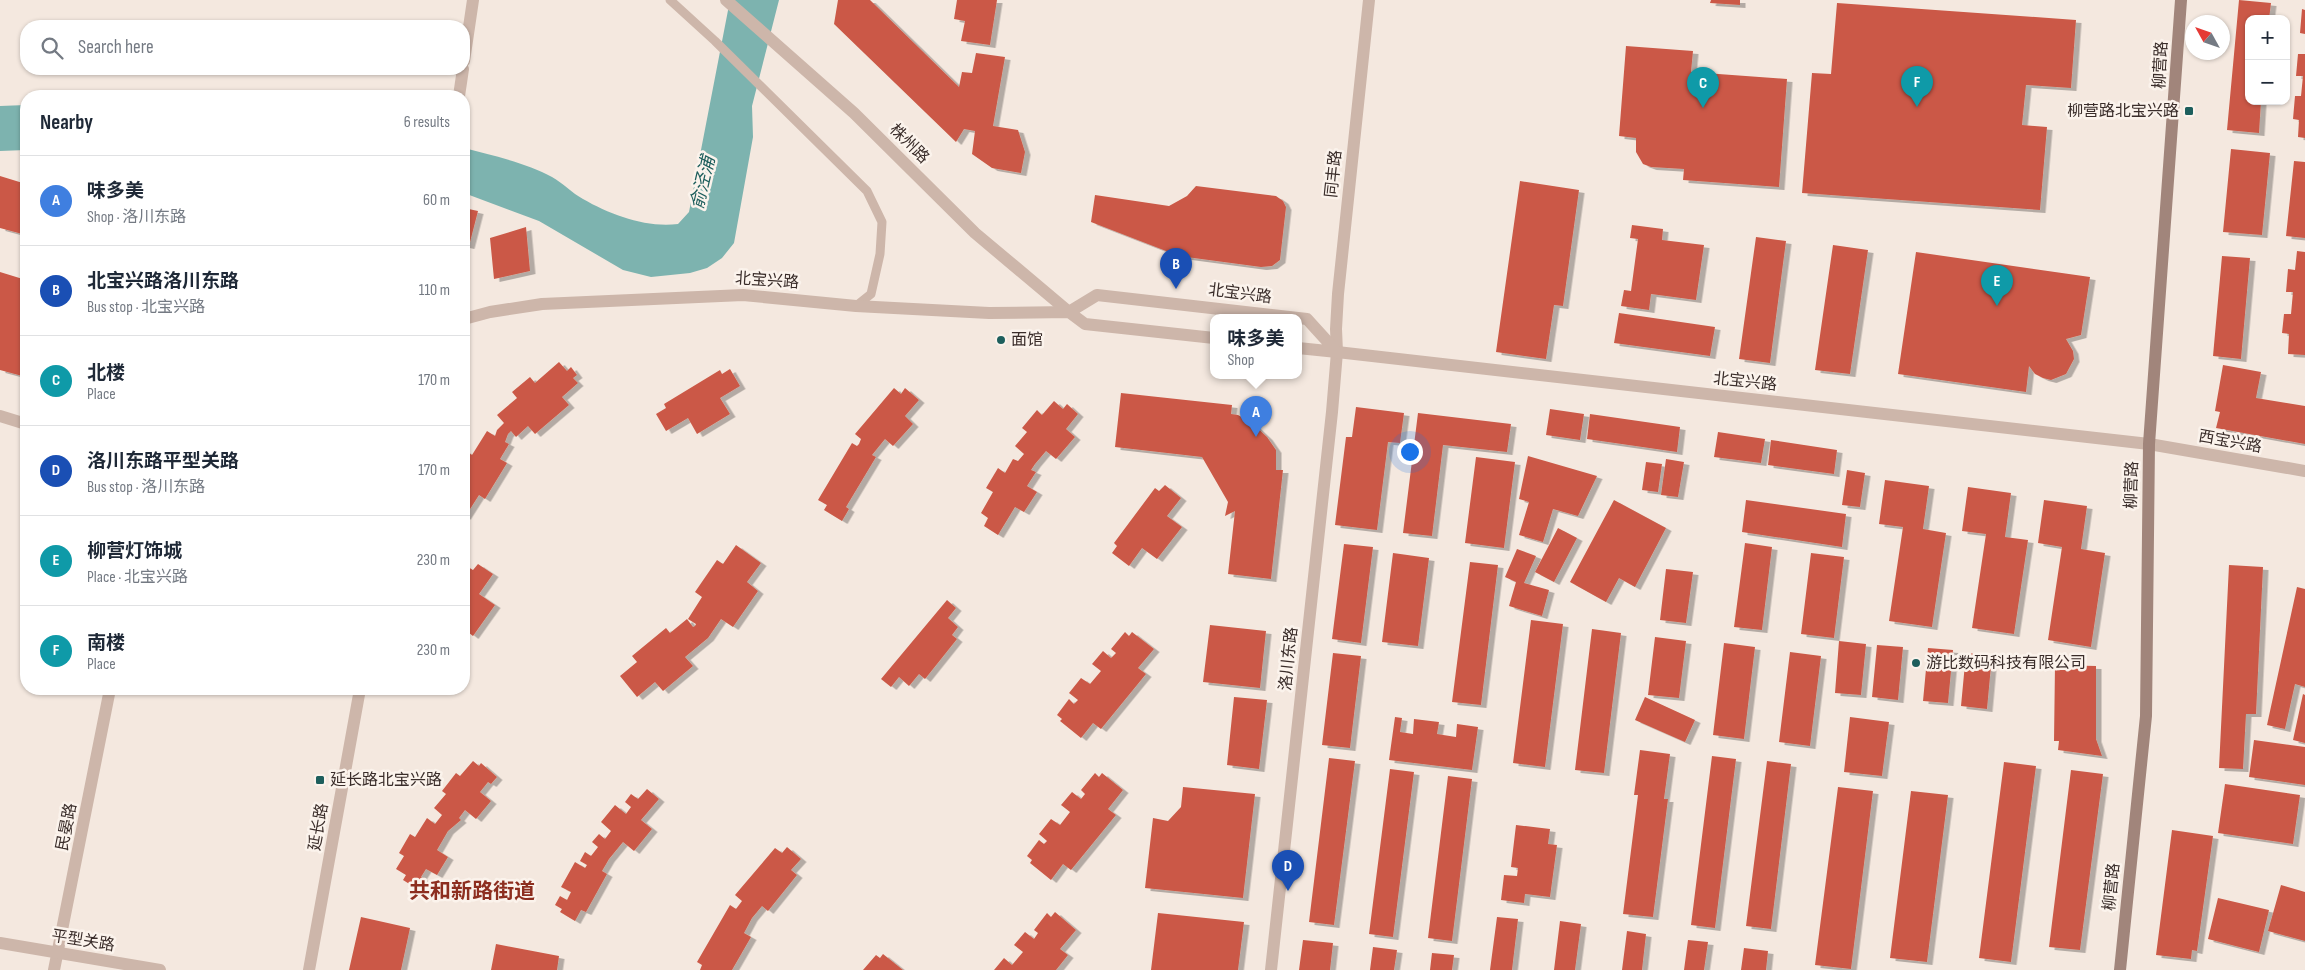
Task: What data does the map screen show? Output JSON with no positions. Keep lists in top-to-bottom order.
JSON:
{
  "streets": {
    "main road": ["柳营路"],
    "street": [
      "株州路",
      "同丰路",
      "北宝兴路",
      "西宝兴路",
      "洛川东路",
      "民晏路",
      "延长路",
      "平型关路"
    ]
  },
  "crossings": [
    ["柳营路", "北宝兴路"],
    ["柳营路", "西宝兴路"],
    ["株州路", "北宝兴路"],
    ["同丰路", "北宝兴路"],
    ["同丰路", "洛川东路"],
    ["北宝兴路", "西宝兴路"],
    ["北宝兴路", "洛川东路"],
    ["民晏路", "平型关路"]
  ],
  "districts": ["共和新路街道"],
  "water": ["俞泾浦"],
  "places": {
    "transit": ["柳营路北宝兴路", "延长路北宝兴路"],
    "other": ["面馆", "游比数码科技有限公司"]
  },
  "north": "top left",
  "page": {
    "map_buttons": ["+", "−"],
    "search": "Search here",
    "pins": [
      "F",
      "C",
      "B",
      "E",
      "A",
      "D"
    ],
    "heading": ["Nearby", "6 results"],
    "list": [
      {
        "mark": "A",
        "name": "味多美",
        "note": "Shop · 洛川东路",
        "value": "60 m"
      },
      {
        "mark": "B",
        "name": "北宝兴路洛川东路",
        "note": "Bus stop · 北宝兴路",
        "value": "110 m"
      },
      {
        "mark": "C",
        "name": "北楼",
        "note": "Place",
        "value": "170 m"
      },
      {
        "mark": "D",
        "name": "洛川东路平型关路",
        "note": "Bus stop · 洛川东路",
        "value": "170 m"
      },
      {
        "mark": "E",
        "name": "柳营灯饰城",
        "note": "Place · 北宝兴路",
        "value": "230 m"
      },
      {
        "mark": "F",
        "name": "南楼",
        "note": "Place",
        "value": "230 m"
      }
    ],
    "popup": ["味多美", "Shop"]
  }
}
